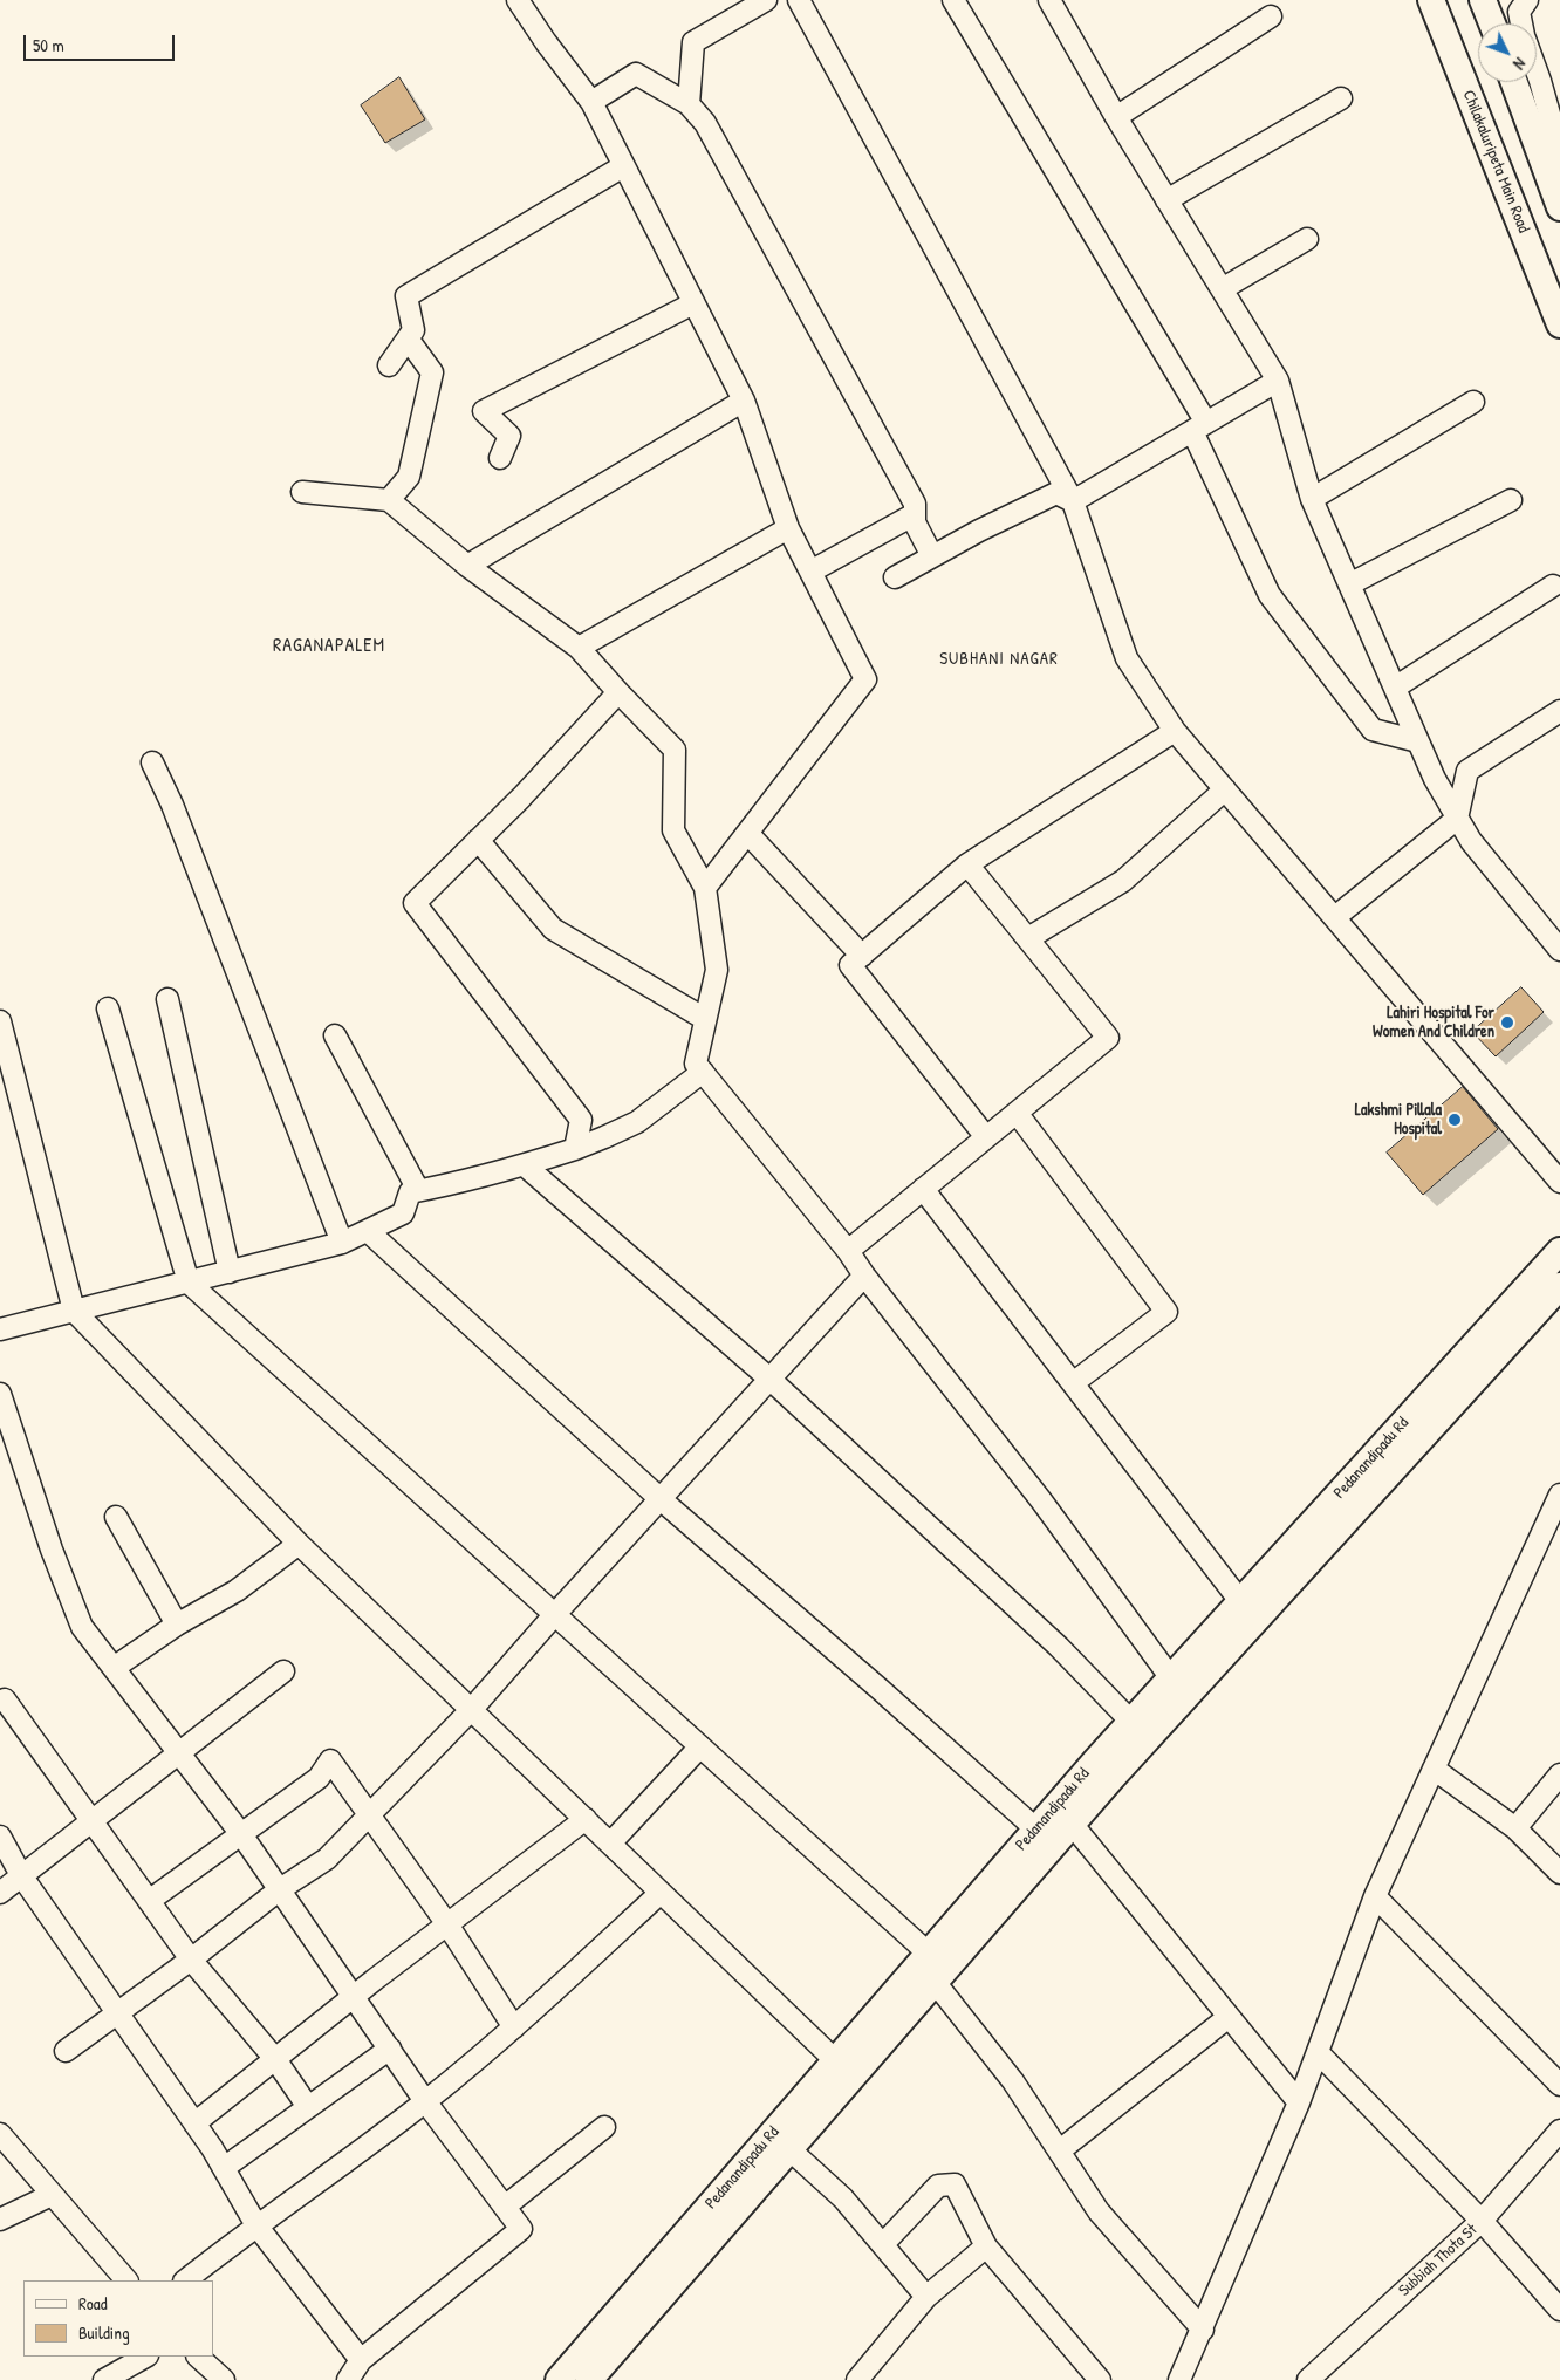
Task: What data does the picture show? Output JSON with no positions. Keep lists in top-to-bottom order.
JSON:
{
  "streets": {
    "main road": ["Chilakaluripeta Main Road", "Pedanandipadu Rd"],
    "street": ["Subbiah Thota St"]
  },
  "districts": ["RAGANAPALEM", "SUBHANI NAGAR"],
  "places": ["Lahiri Hospital For Women And Children", "Lakshmi Pillala Hospital"],
  "legend": ["Road", "Building"],
  "scale_bar": "50 m",
  "north": "bottom right"
}
